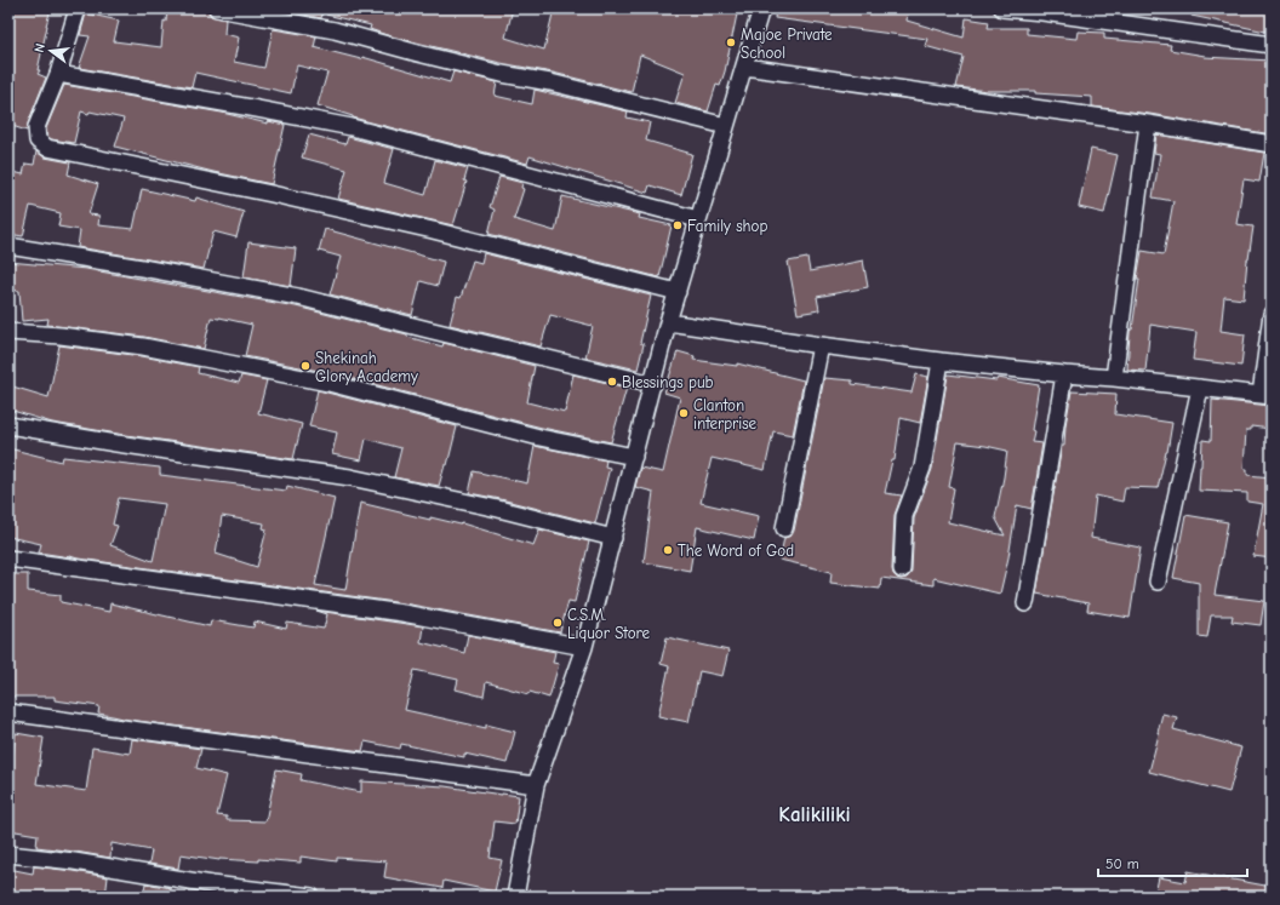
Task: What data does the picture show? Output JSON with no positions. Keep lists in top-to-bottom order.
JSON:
{
  "districts": ["Kalikiliki"],
  "places": [
    "Majoe Private School",
    "Family shop",
    "Shekinah Glory Academy",
    "Blessings pub",
    "Clanton interprise",
    "The Word of God",
    "C.S.M. Liquor Store"
  ],
  "scale_bar": "50 m",
  "north": "left"
}
